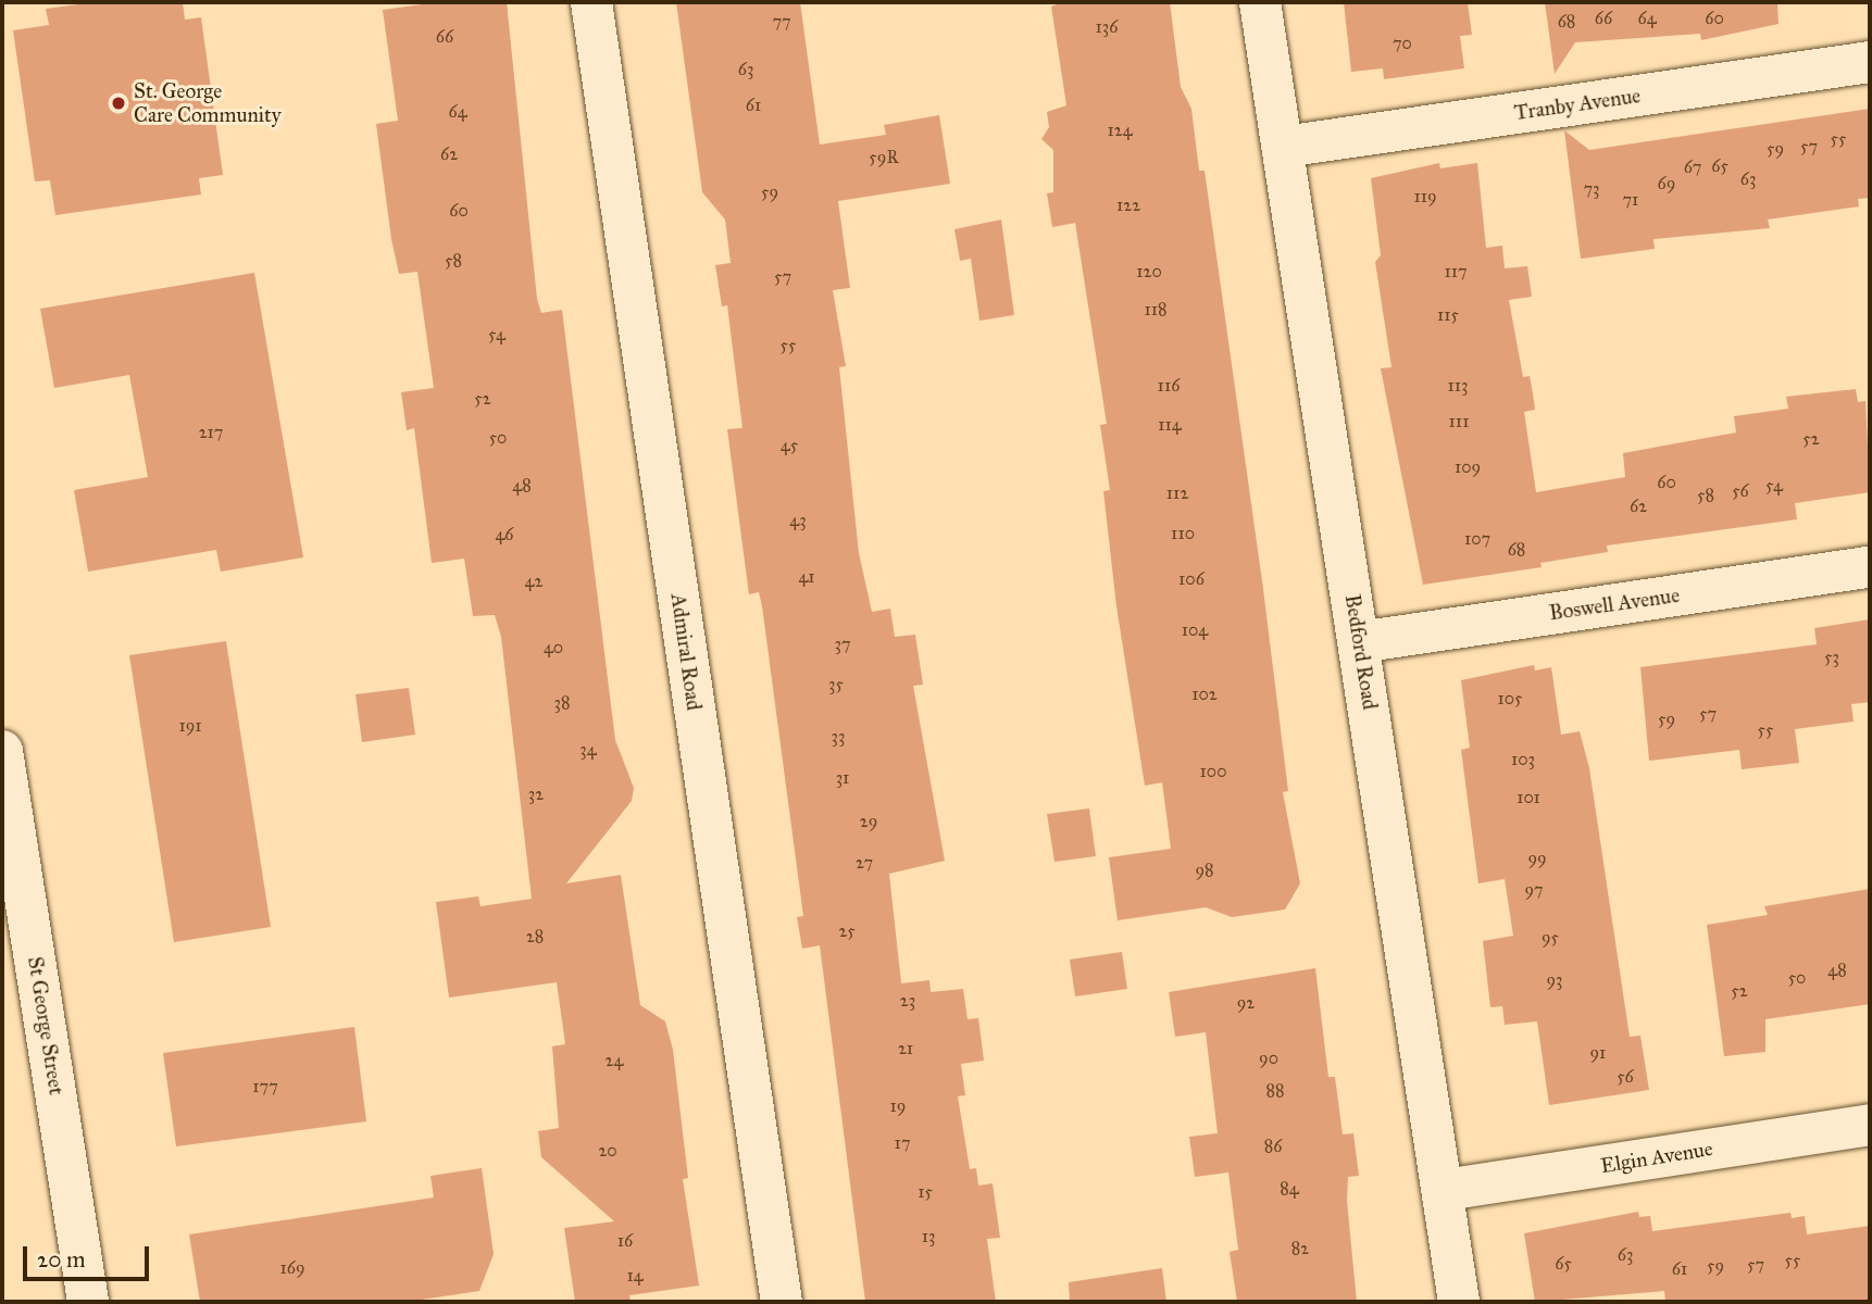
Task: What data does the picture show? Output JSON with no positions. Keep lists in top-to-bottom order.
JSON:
{
  "streets": {
    "street": [
      "Tranby Avenue",
      "Boswell Avenue",
      "Admiral Road",
      "Bedford Road",
      "St George Street",
      "Elgin Avenue"
    ]
  },
  "crossings": [
    ["Tranby Avenue", "Bedford Road"],
    ["Boswell Avenue", "Bedford Road"],
    ["Bedford Road", "Elgin Avenue"]
  ],
  "places": ["St. George Care Community"],
  "house_numbers": [
    "66",
    "64",
    "60",
    "77",
    "68",
    "136",
    "66",
    "70",
    "63",
    "61",
    "64",
    "124",
    "55",
    "57",
    "59",
    "62",
    "59R",
    "65",
    "67",
    "63",
    "69",
    "73",
    "59",
    "119",
    "71",
    "122",
    "60",
    "58",
    "120",
    "117",
    "57",
    "118",
    "115",
    "54",
    "55",
    "116",
    "113",
    "52",
    "111",
    "114",
    "217",
    "50",
    "52",
    "45",
    "109",
    "60",
    "48",
    "54",
    "56",
    "112",
    "58",
    "62",
    "43",
    "110",
    "46",
    "107",
    "68",
    "41",
    "106",
    "42",
    "104",
    "37",
    "40",
    "53",
    "35",
    "102",
    "105",
    "38",
    "57",
    "59",
    "191",
    "55",
    "33",
    "34",
    "103",
    "100",
    "31",
    "32",
    "101",
    "29",
    "99",
    "27",
    "98",
    "97",
    "25",
    "28",
    "95",
    "48",
    "50",
    "93",
    "52",
    "23",
    "92",
    "21",
    "91",
    "90",
    "24",
    "56",
    "177",
    "88",
    "19",
    "17",
    "86",
    "20",
    "84",
    "15",
    "13",
    "16",
    "82",
    "63",
    "55",
    "65",
    "57",
    "59",
    "169",
    "61",
    "14"
  ],
  "scale_bar": "20 m"
}
